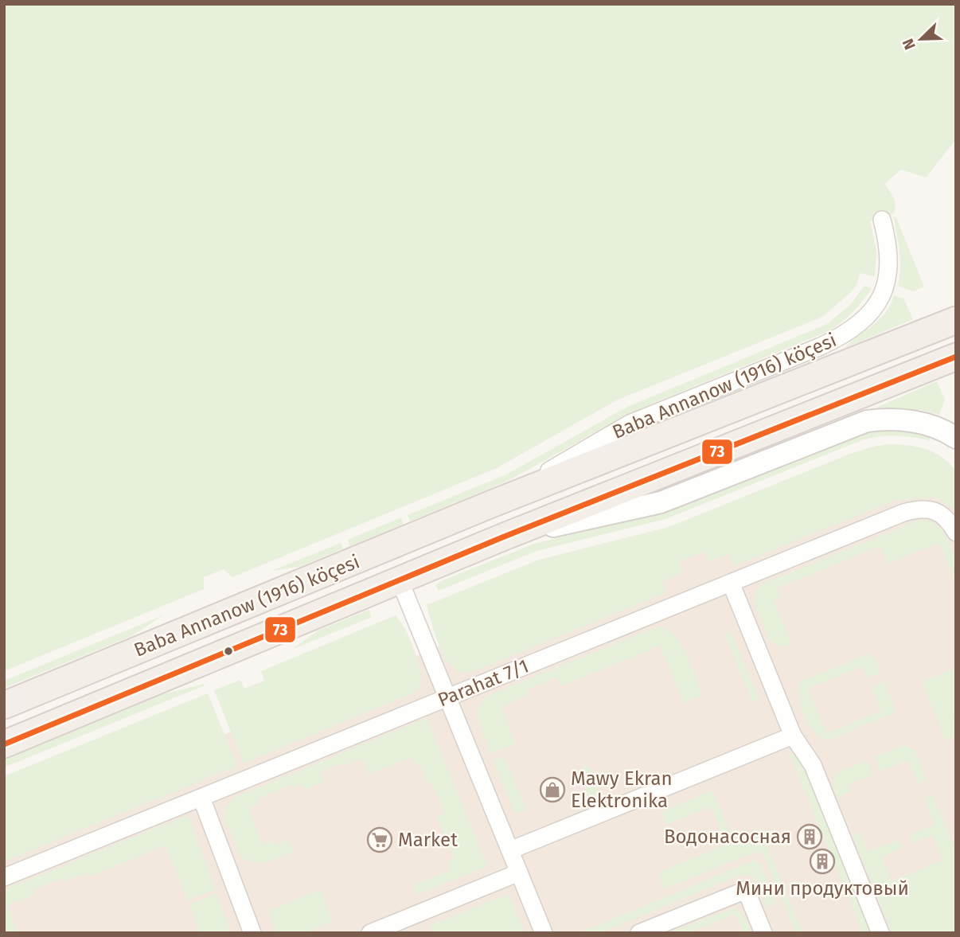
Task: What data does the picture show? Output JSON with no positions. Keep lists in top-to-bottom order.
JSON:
{
  "streets": {
    "main road": ["Baba Annanow (1916) köçesi"],
    "street": ["Parahat 7/1"]
  },
  "places": {
    "shop": ["Mawy Ekran Elektronika"],
    "building": ["Водонасосная", "Мини продуктовый"],
    "supermarket": ["Market"]
  },
  "lines": ["transit line 73"],
  "north": "bottom left"
}
